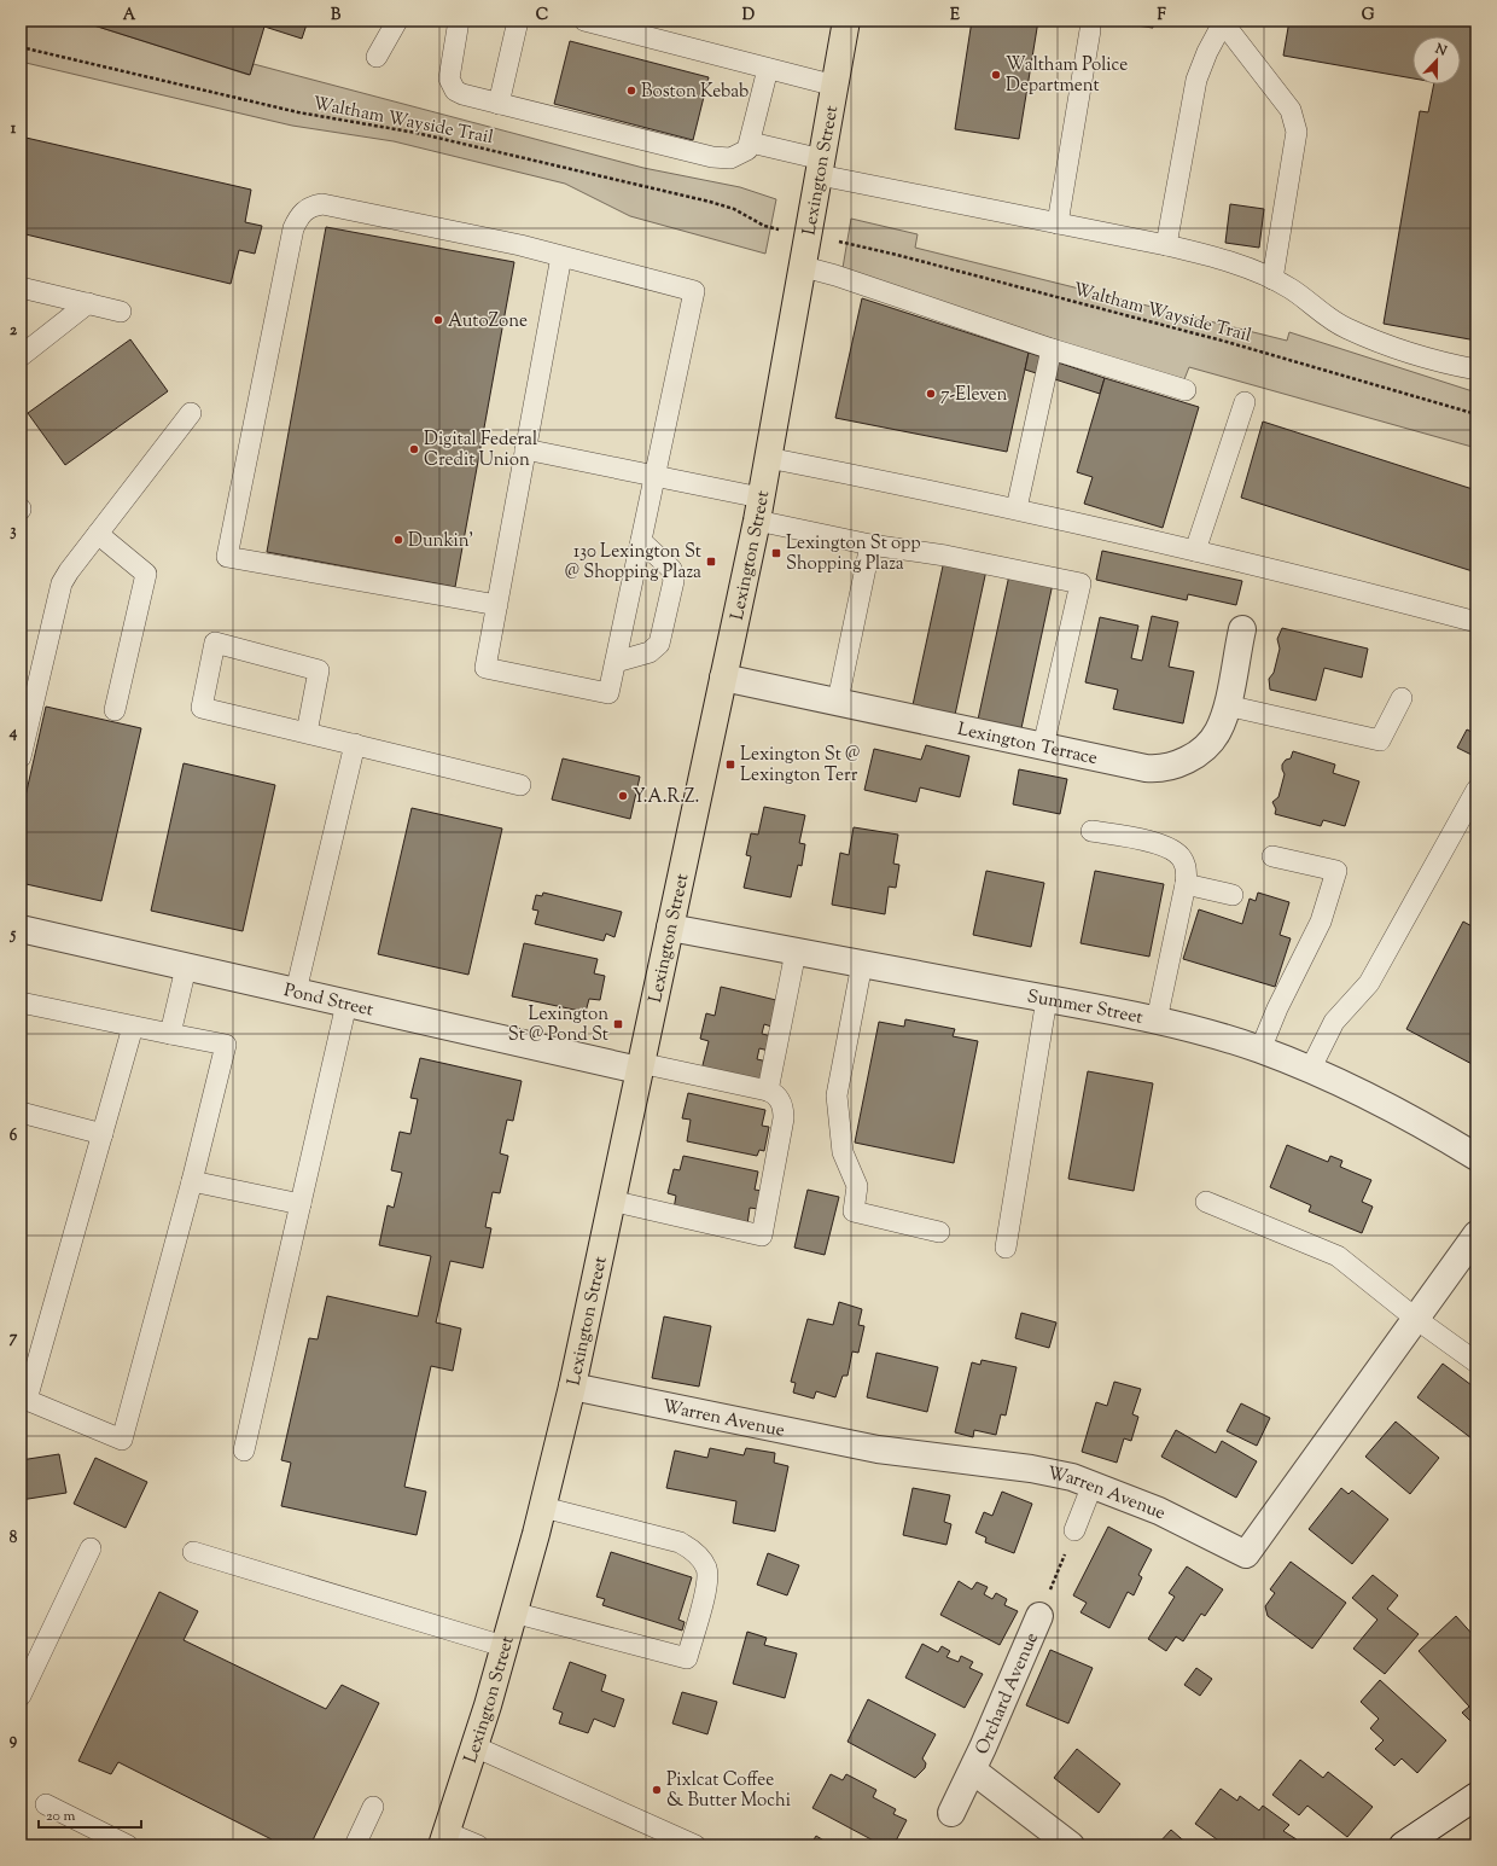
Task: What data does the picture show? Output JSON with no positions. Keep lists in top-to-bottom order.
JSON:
{
  "streets": {
    "main road": ["Lexington Street"],
    "street": [
      "Lexington Terrace",
      "Pond Street",
      "Summer Street",
      "Warren Avenue",
      "Orchard Avenue"
    ],
    "path": ["Waltham Wayside Trail"]
  },
  "crossings": [
    ["Lexington Street", "Lexington Terrace"],
    ["Lexington Street", "Pond Street"],
    ["Lexington Street", "Summer Street"],
    ["Lexington Street", "Warren Avenue"]
  ],
  "places": {
    "other": [
      "Waltham Police Department",
      "Boston Kebab",
      "AutoZone",
      "7-Eleven",
      "Digital Federal Credit Union",
      "Dunkin'",
      "Y.A.R.Z.",
      "Pixlcat Coffee & Butter Mochi"
    ],
    "transit": [
      "Lexington St opp Shopping Plaza",
      "130 Lexington St @ Shopping Plaza",
      "Lexington St @ Lexington Terr",
      "Lexington St @ Pond St"
    ]
  },
  "scale_bar": "20 m",
  "north": "top",
  "grid": {
    "columns": [
      "A",
      "B",
      "C",
      "D",
      "E",
      "F",
      "G"
    ],
    "rows": [
      "1",
      "2",
      "3",
      "4",
      "5",
      "6",
      "7",
      "8",
      "9"
    ]
  }
}
